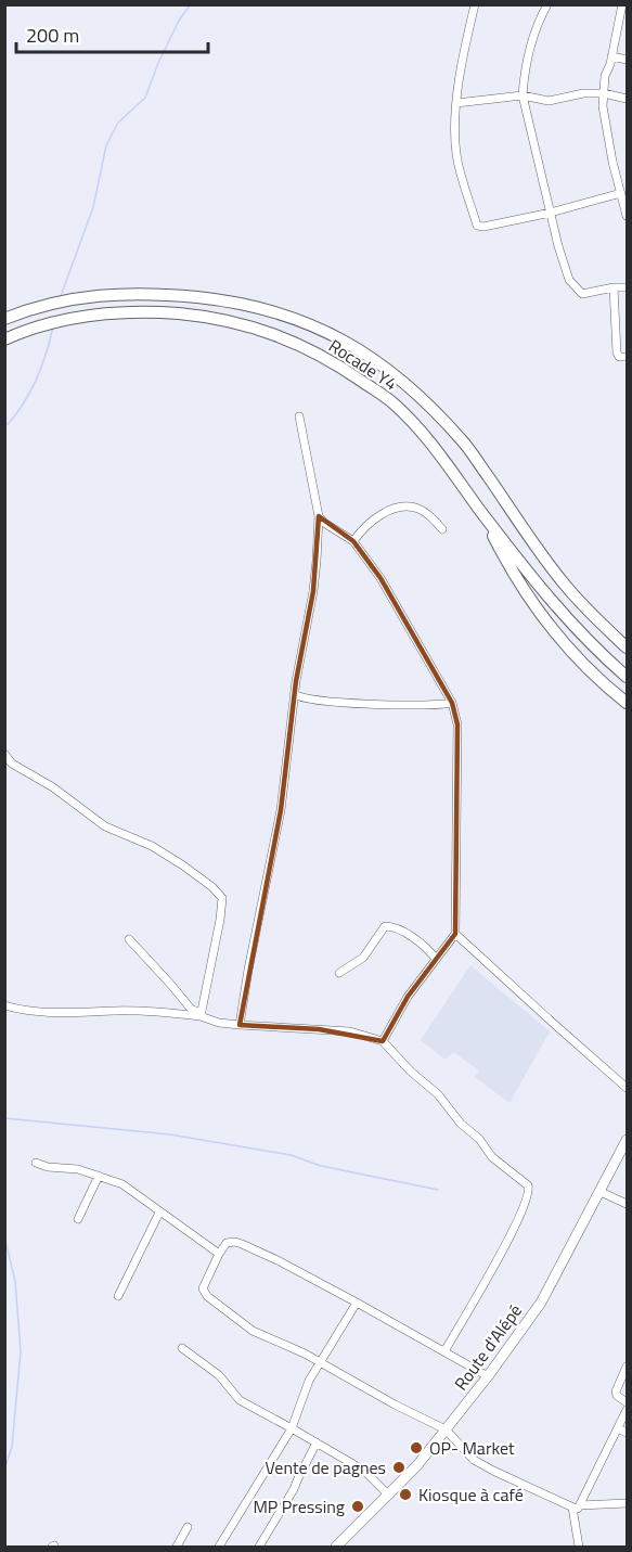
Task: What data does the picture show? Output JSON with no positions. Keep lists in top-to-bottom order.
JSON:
{
  "streets": {
    "highway": ["Rocade Y4"],
    "main road": ["Route d'Alépé"]
  },
  "places": [
    "OP- Market",
    "Vente de pagnes",
    "Kiosque à café",
    "MP Pressing"
  ],
  "scale_bar": "200 m"
}
